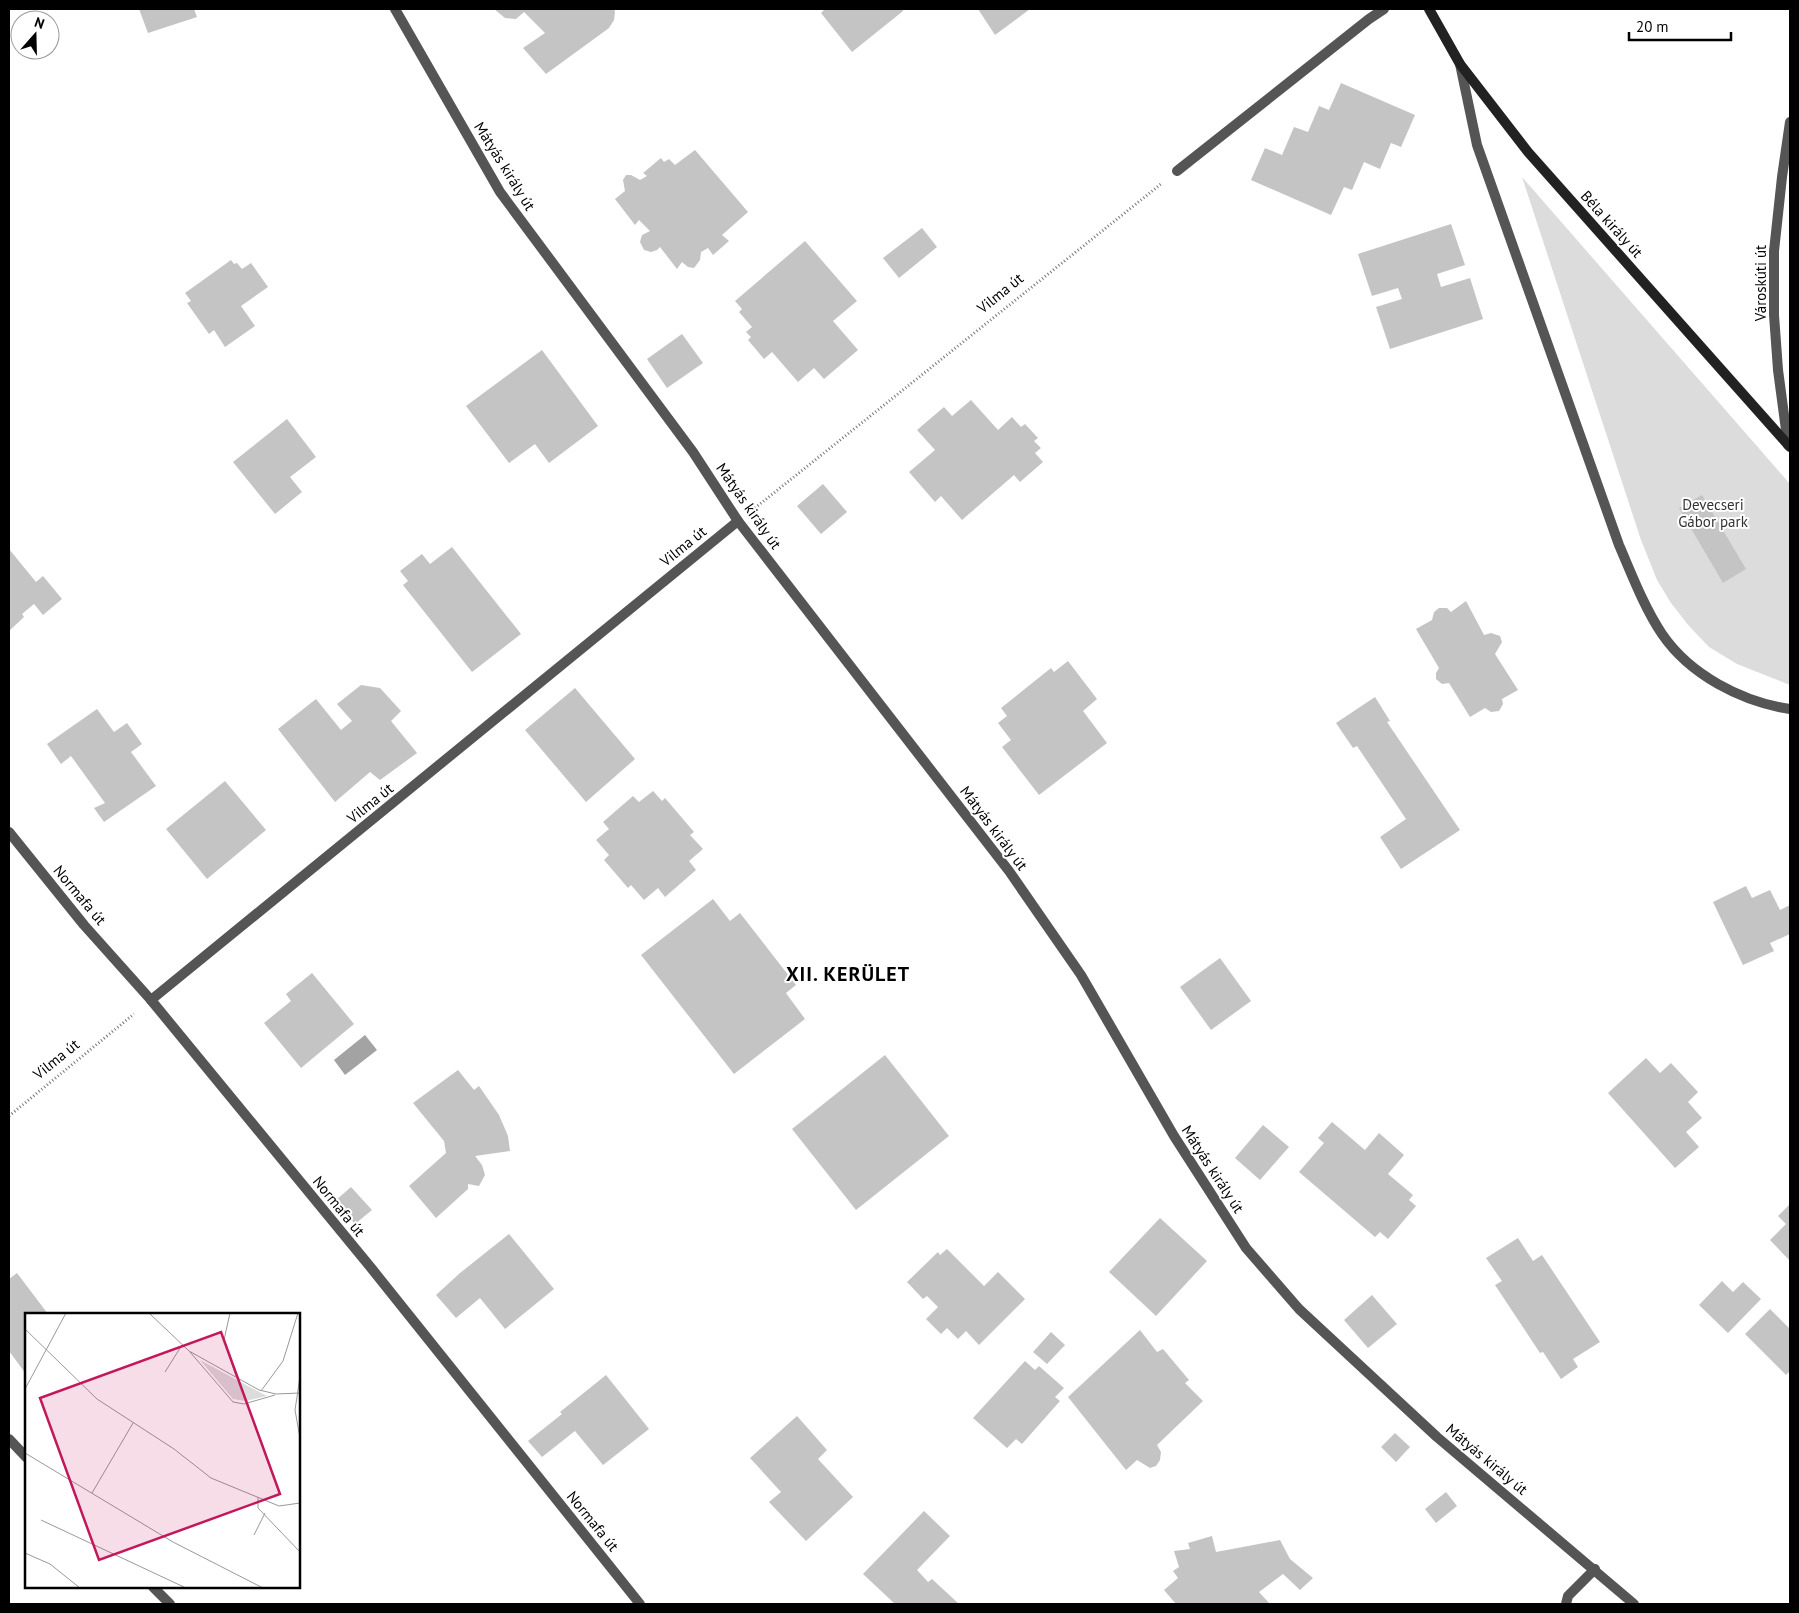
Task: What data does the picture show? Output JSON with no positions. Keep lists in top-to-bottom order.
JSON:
{
  "streets": {
    "street": [
      "Mátyás király út",
      "Béla király út",
      "Városkúti út",
      "Vilma út",
      "Normafa út"
    ]
  },
  "crossings": [
    ["Mátyás király út", "Vilma út"],
    ["Béla király út", "Városkúti út"],
    ["Vilma út", "Normafa út"]
  ],
  "districts": ["XII. KERÜLET"],
  "parks": ["Devecseri Gábor park"],
  "scale_bar": "20 m",
  "north": "top"
}
